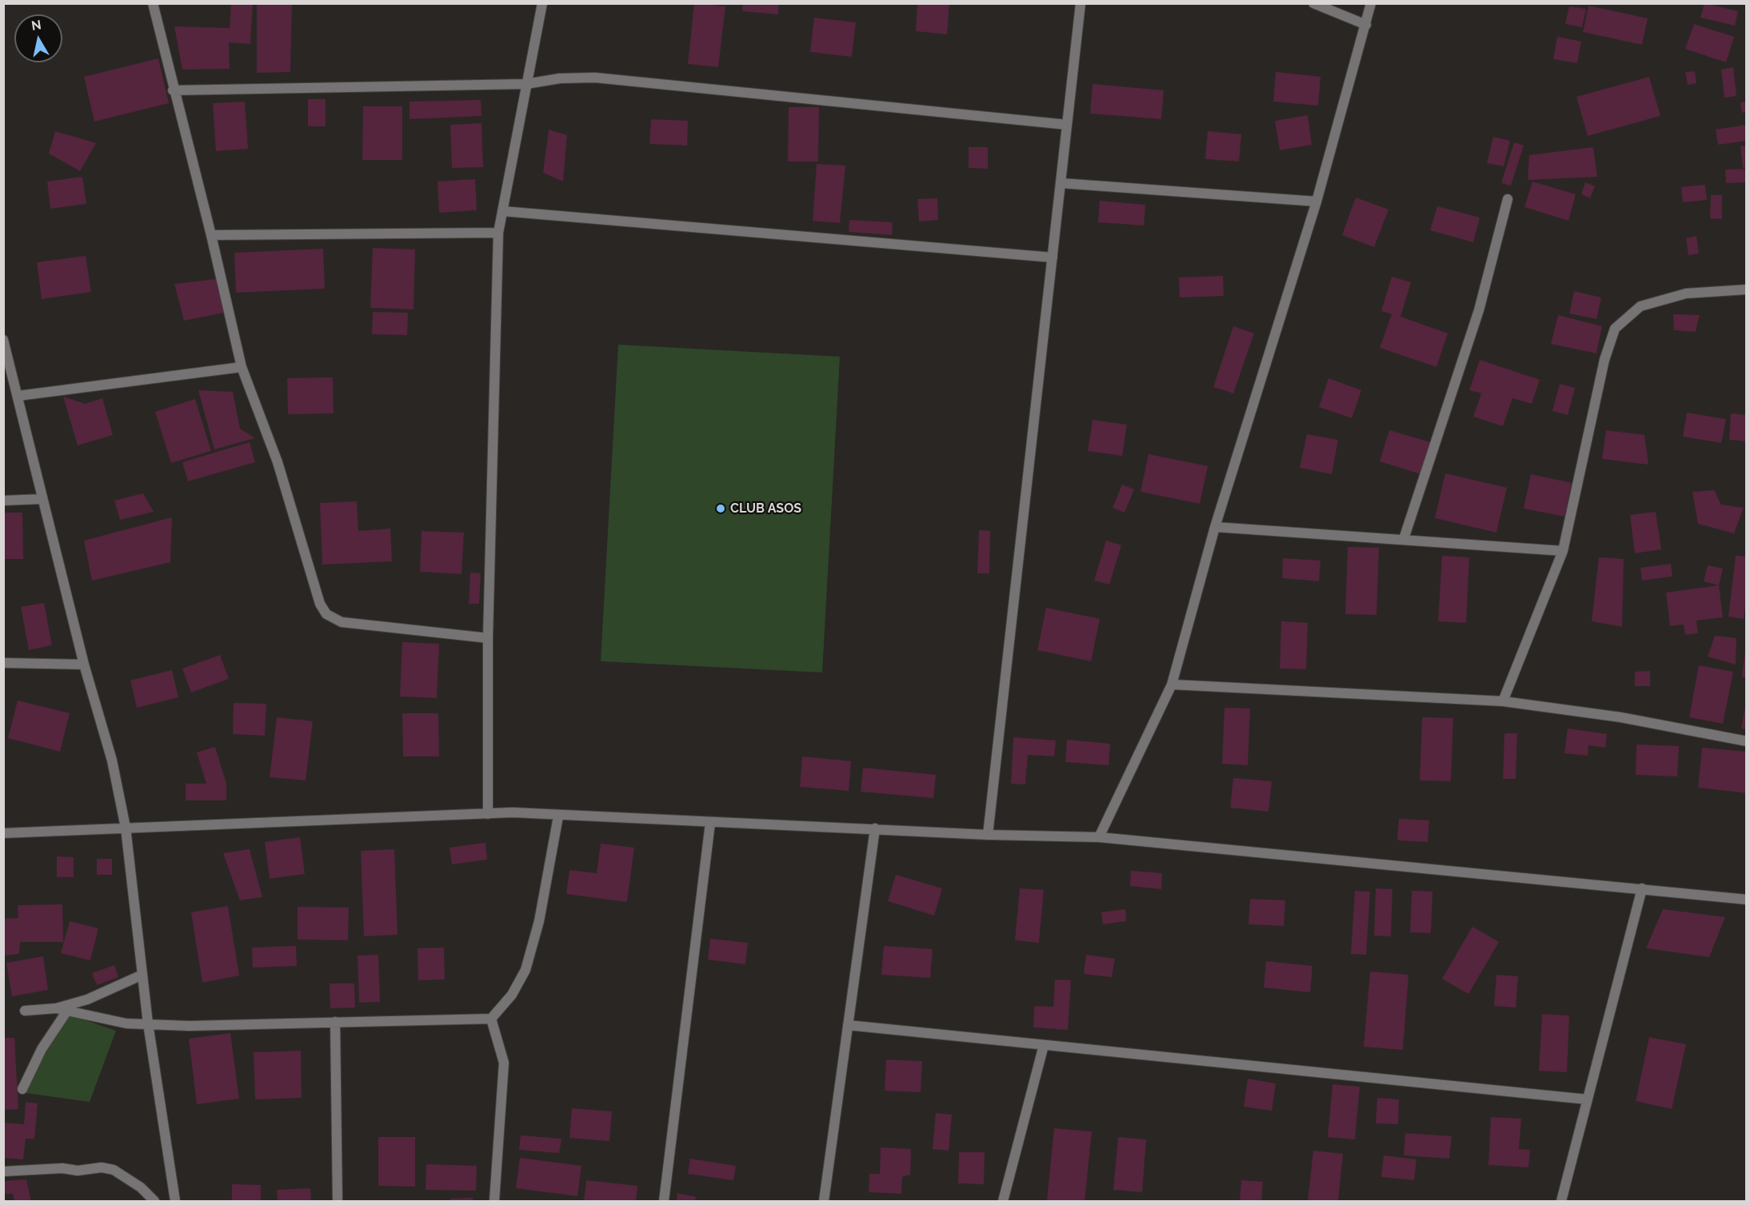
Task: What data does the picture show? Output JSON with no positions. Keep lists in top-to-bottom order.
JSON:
{
  "places": ["CLUB ASOS"],
  "north": "top"
}
